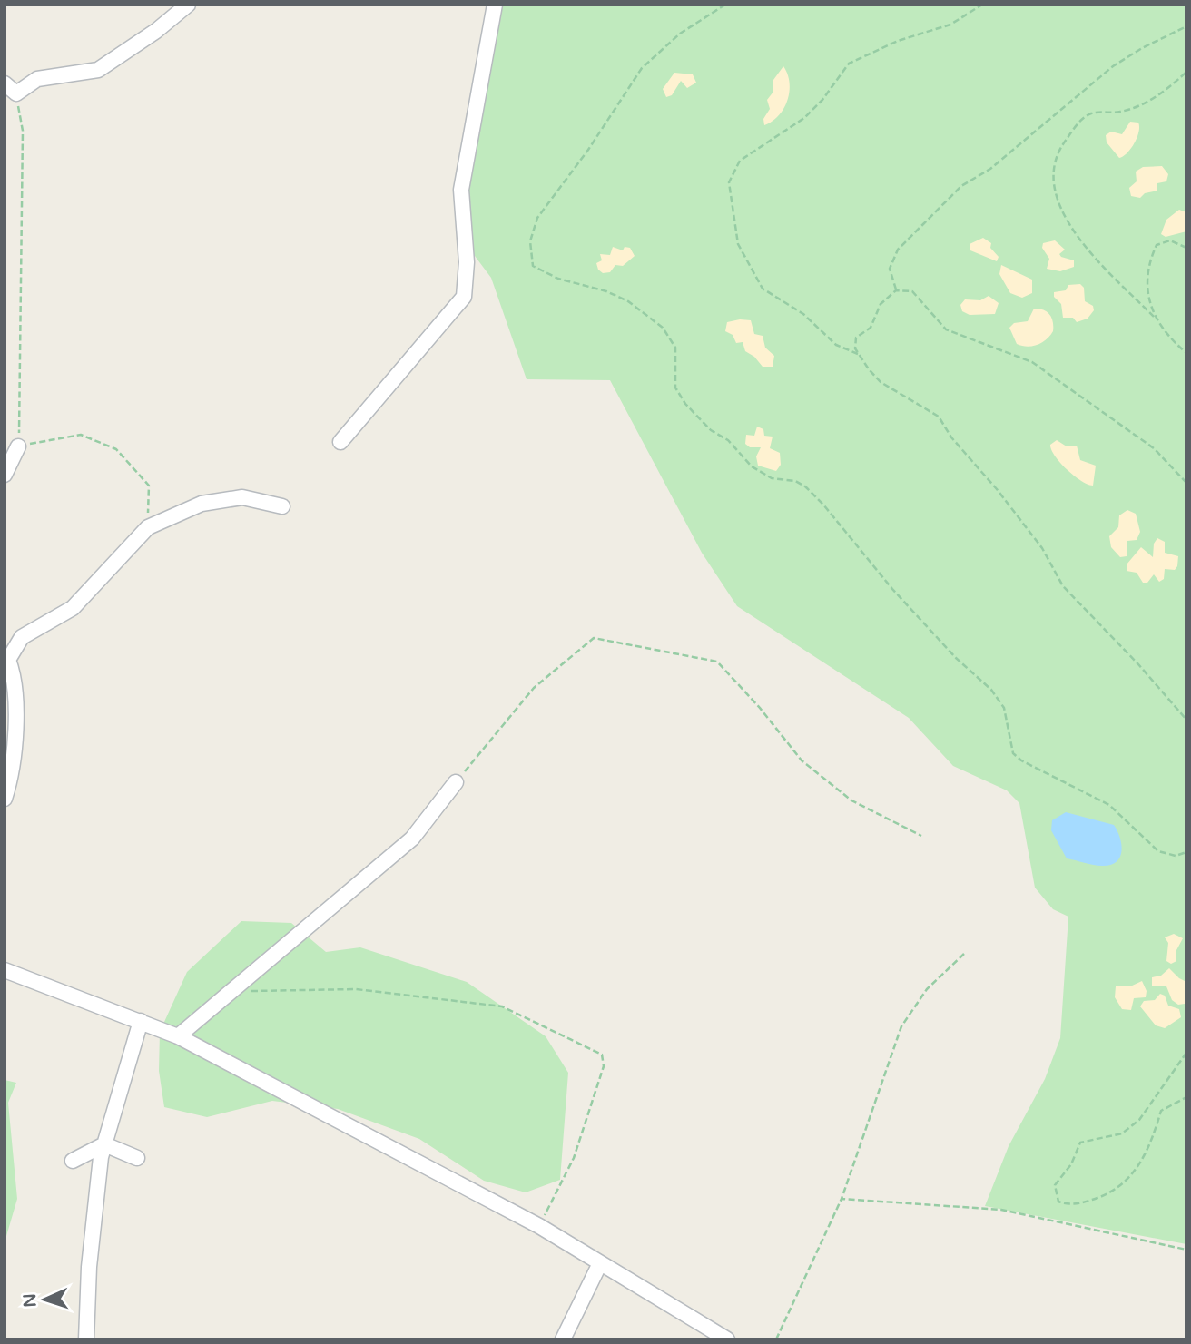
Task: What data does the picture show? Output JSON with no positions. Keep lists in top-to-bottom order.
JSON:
{
  "north": "left"
}
